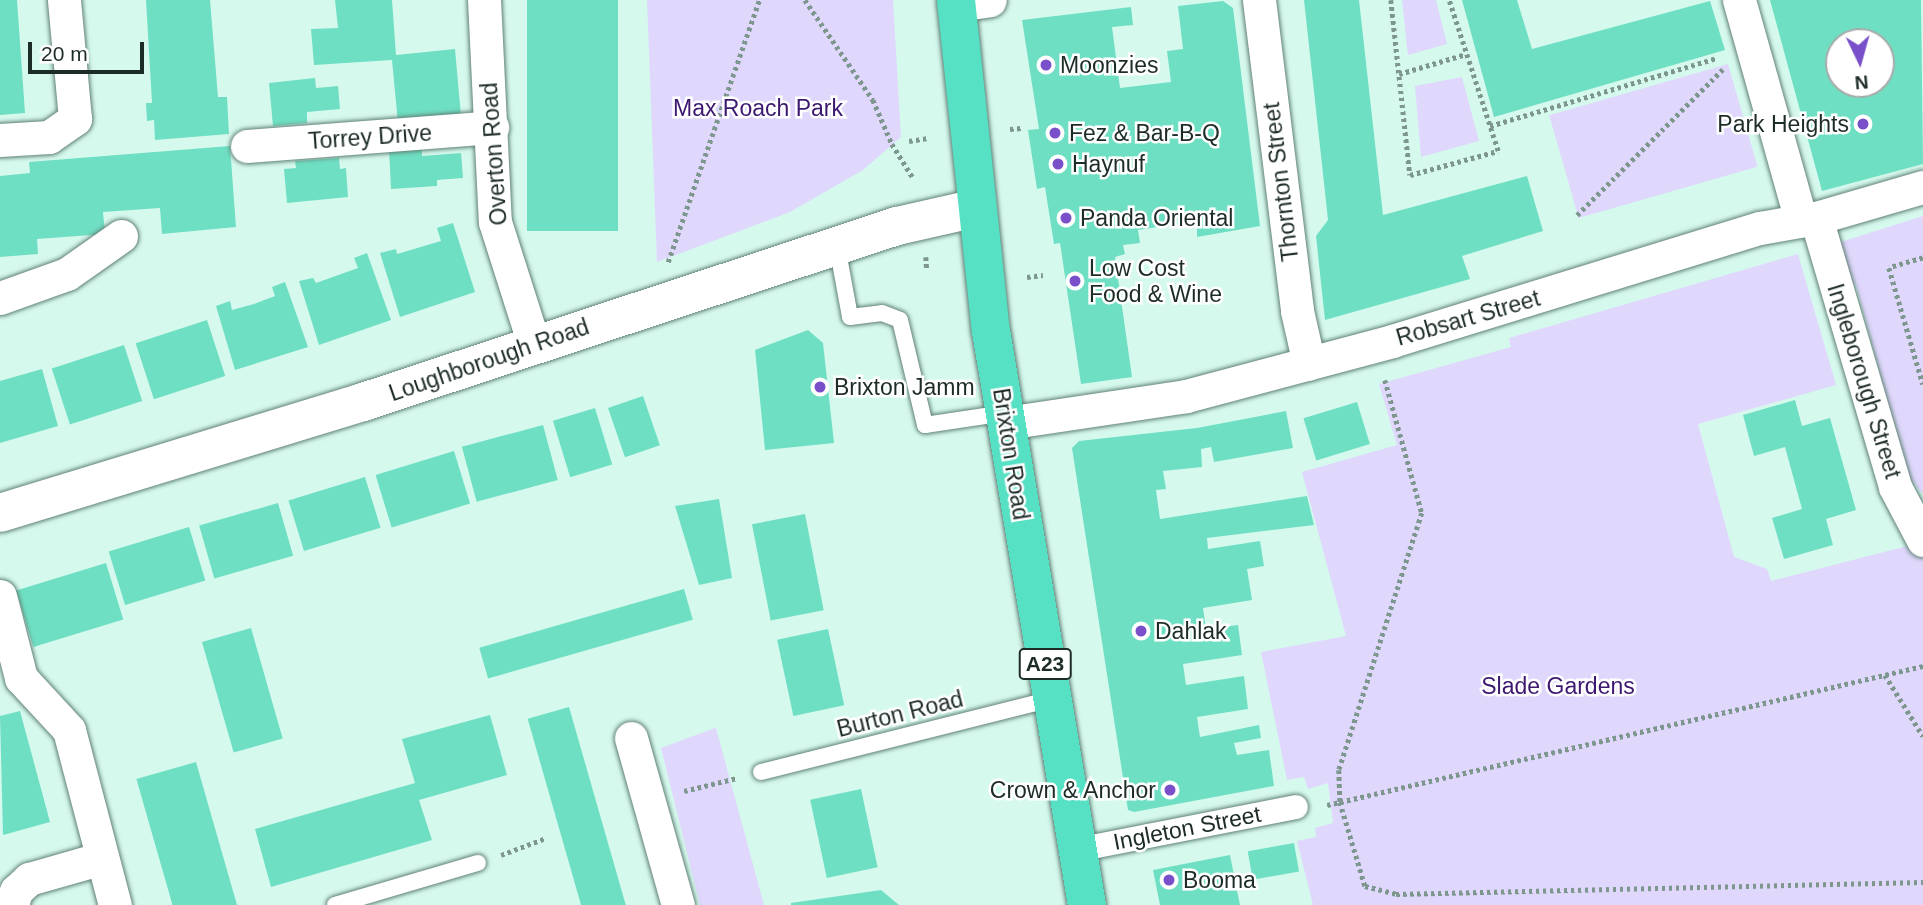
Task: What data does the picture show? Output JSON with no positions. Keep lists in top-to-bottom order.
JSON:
{
  "streets": {
    "highway": ["Brixton Road", "A23"],
    "street": [
      "Torrey Drive",
      "Overton Road",
      "Thornton Street",
      "Robsart Street",
      "Loughborough Road",
      "Ingleborough Street",
      "Ingleton Street"
    ],
    "lane": ["Burton Road"]
  },
  "crossings": [
    ["Torrey Drive", "Overton Road"],
    ["Overton Road", "Loughborough Road"],
    ["Thornton Street", "Robsart Street"],
    ["Robsart Street", "Ingleborough Street"],
    ["Robsart Street", "Brixton Road"],
    ["Loughborough Road", "Brixton Road"],
    ["Brixton Road", "Burton Road"],
    ["Brixton Road", "Ingleton Street"]
  ],
  "parks": ["Max Roach Park", "Slade Gardens"],
  "places": [
    "Moonzies",
    "Park Heights",
    "Fez & Bar-B-Q",
    "Haynuf",
    "Panda Oriental",
    "Low Cost Food & Wine",
    "Brixton Jamm",
    "Dahlak",
    "Crown & Anchor",
    "Booma"
  ],
  "scale_bar": "20 m",
  "north": "bottom"
}
